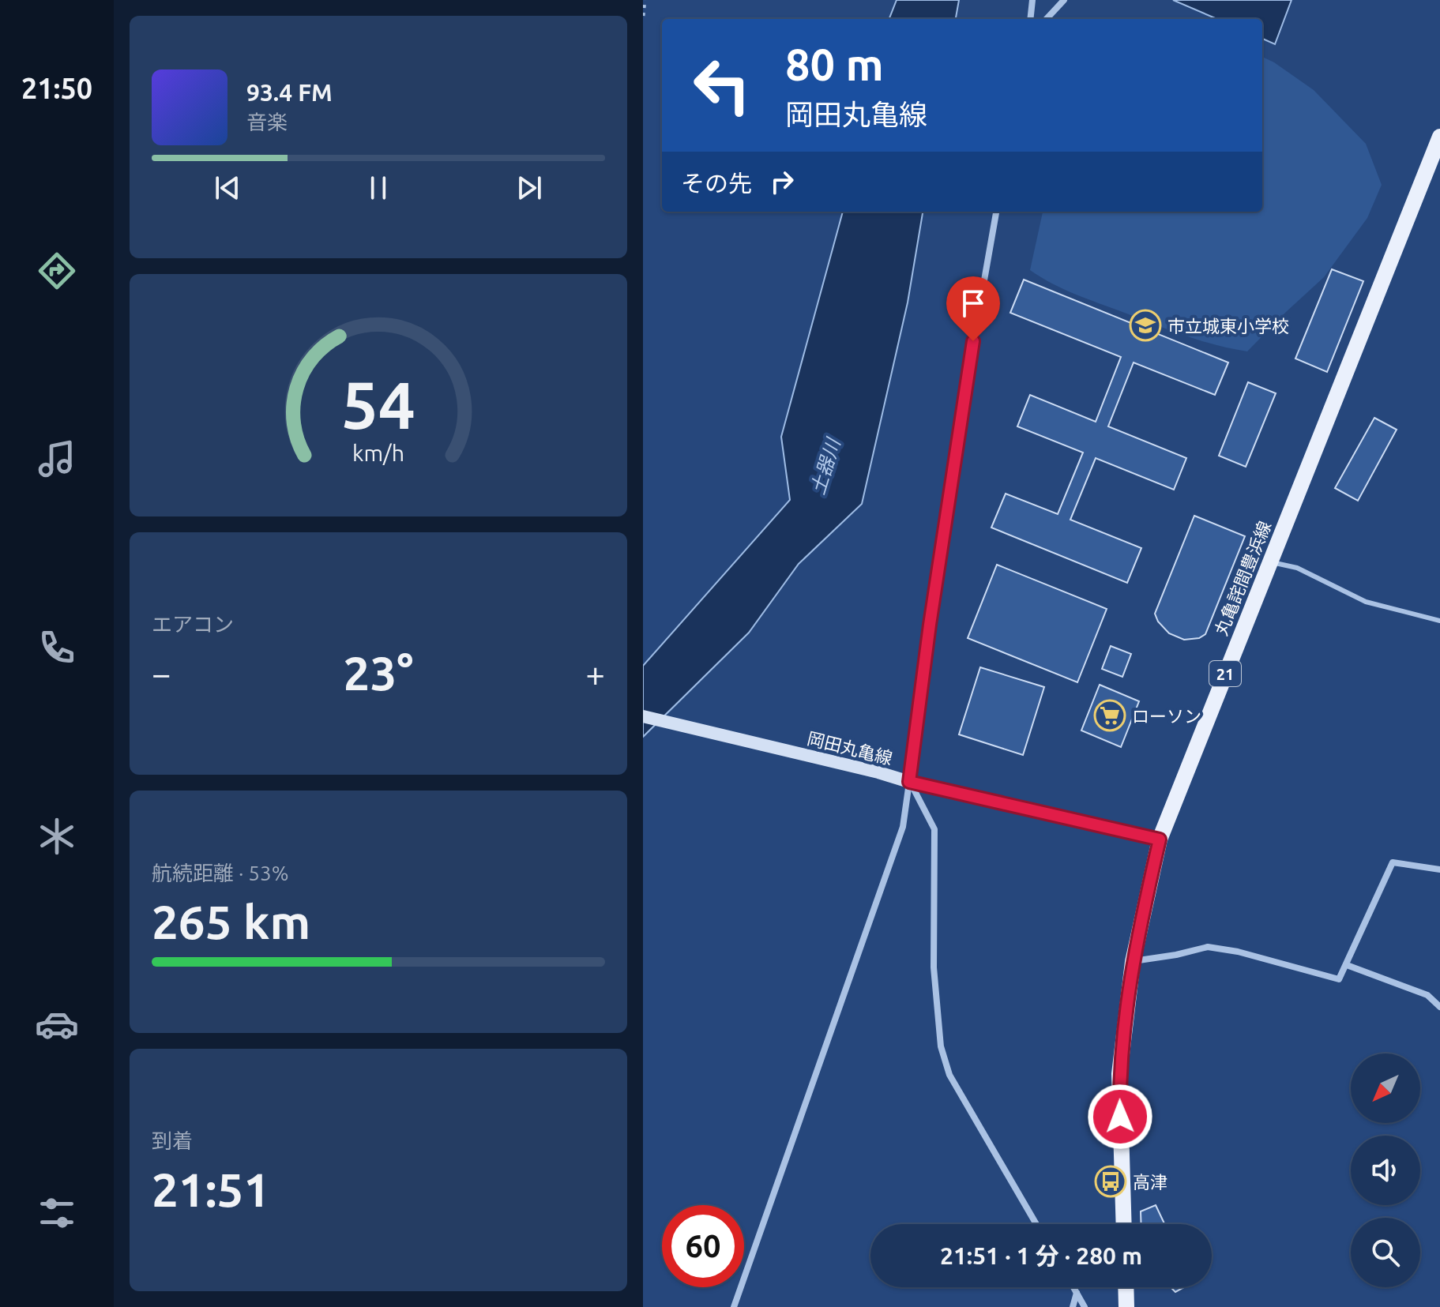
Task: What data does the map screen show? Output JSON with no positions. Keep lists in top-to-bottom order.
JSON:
{
  "streets": {
    "main road": ["丸亀詫間豊浜線", "21", "岡田丸亀線"]
  },
  "crossings": [
    ["丸亀詫間豊浜線", "岡田丸亀線"]
  ],
  "water": ["土器川"],
  "places": {
    "school or university": ["市立城東小学校"],
    "supermarket": ["ローソン"],
    "bus stop": ["高津"]
  },
  "north": "bottom left",
  "page": {
    "tabs": "21:50",
    "turn": ["80 m", "岡田丸亀線"],
    "song": ["93.4 FM", "音楽"],
    "then": "その先",
    "tile": [
      "エアコン",
      ["航続距離 · 53%", "265 km"],
      ["到着", "21:51"]
    ],
    "heat": ["−", "23°", "+"],
    "limit": "60",
    "trip": "21:51 · 1 分 · 280 m",
    "gauge": ["54", "km/h"]
  }
}
